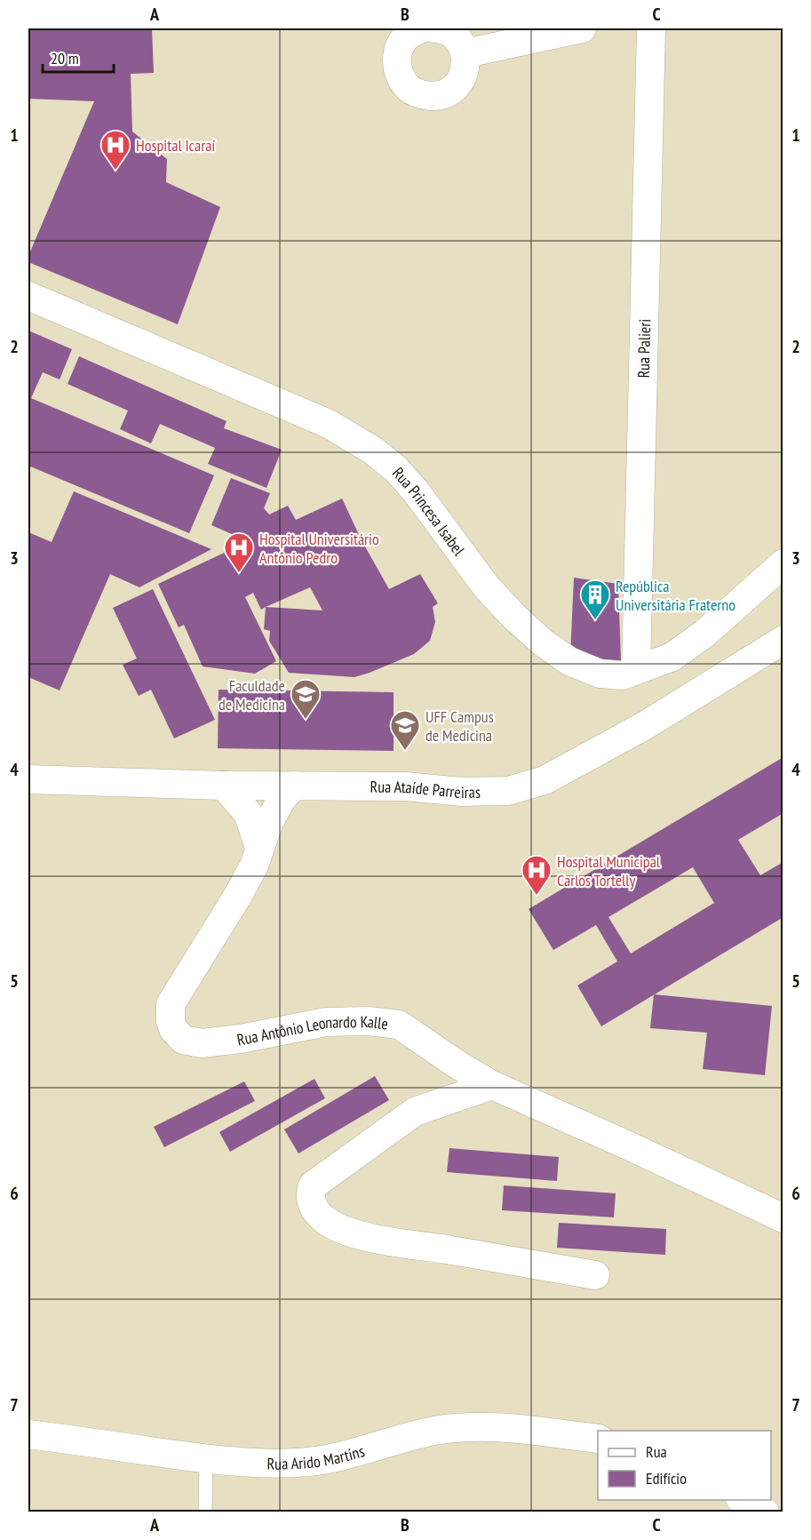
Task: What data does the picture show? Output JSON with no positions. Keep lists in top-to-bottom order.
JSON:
{
  "streets": {
    "street": [
      "Rua Palieri",
      "Rua Princesa Isabel",
      "Rua Ataíde Parreiras",
      "Rua Antônio Leonardo Kalle",
      "Rua Arido Martins"
    ]
  },
  "crossings": [
    ["Rua Palieri", "Rua Princesa Isabel"],
    ["Rua Ataíde Parreiras", "Rua Antônio Leonardo Kalle"]
  ],
  "places": {
    "hospital": ["Hospital Icaraí", "Hospital Universitário Antônio Pedro", "Hospital Municipal Carlos Tortelly"],
    "building": ["República Universitária Fraterno"],
    "school or university": ["Faculdade de Medicina", "UFF Campus de Medicina"]
  },
  "legend": ["Rua", "Edifício"],
  "scale_bar": "20 m",
  "grid": {
    "columns": ["A", "B", "C"],
    "rows": [
      "1",
      "2",
      "3",
      "4",
      "5",
      "6",
      "7"
    ]
  }
}
